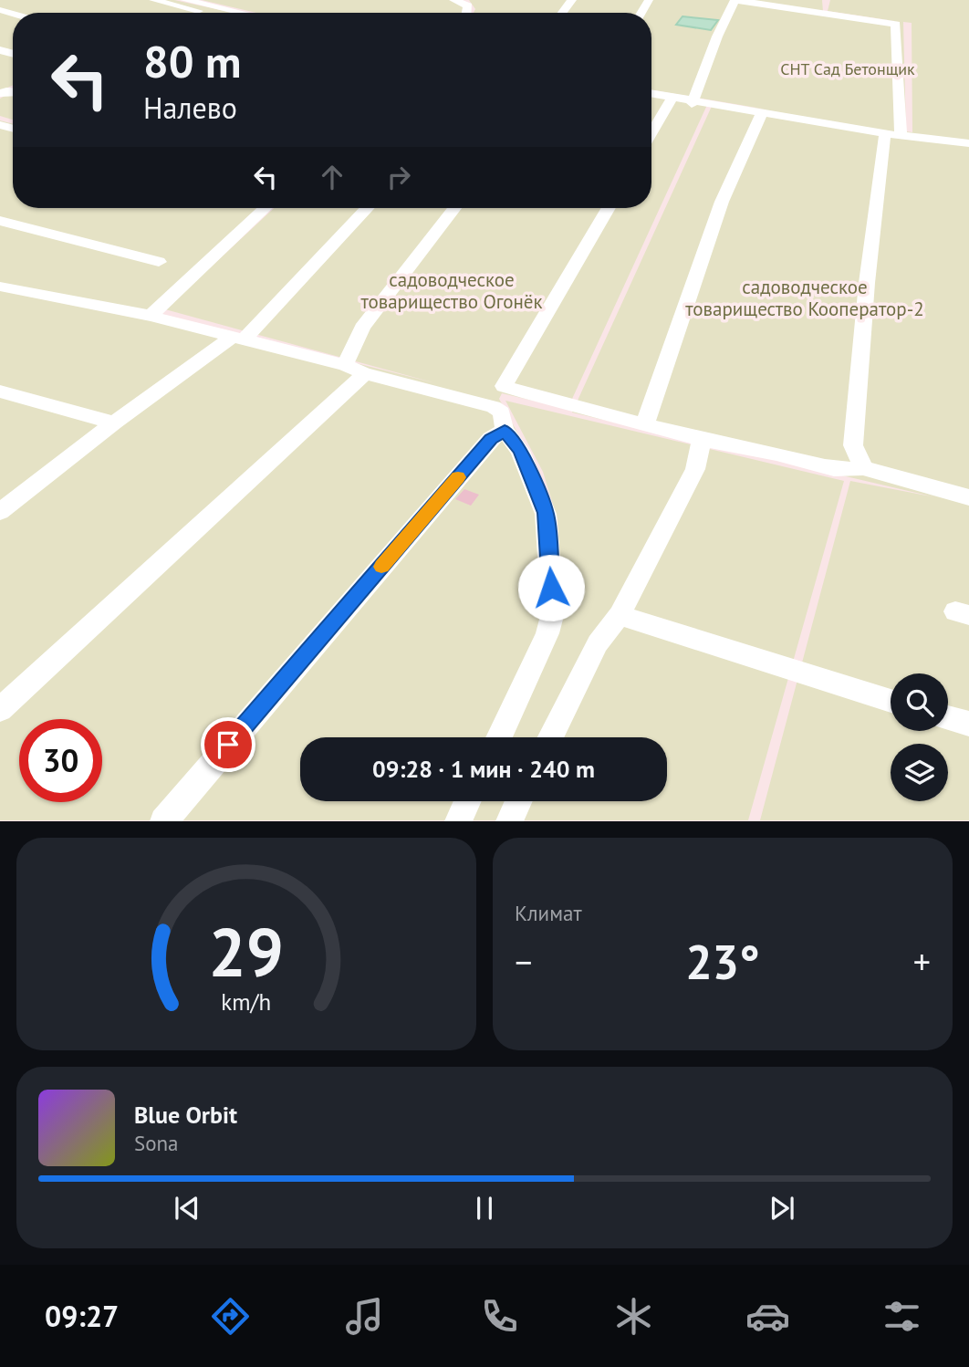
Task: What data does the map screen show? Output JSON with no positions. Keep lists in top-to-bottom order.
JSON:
{
  "parks": ["СНТ Сад Бетонщик", "садоводческое товарищество Огонёк", "садоводческое товарищество Кооператор-2"],
  "page": {
    "turn": ["80 m", "Налево"],
    "limit": "30",
    "trip": "09:28 · 1 мин · 240 m",
    "tile": "Климат",
    "heat": ["−", "23°", "+"],
    "song": ["Blue Orbit", "Sona"],
    "tabs": "09:27",
    "gauge": ["29", "km/h"]
  }
}
